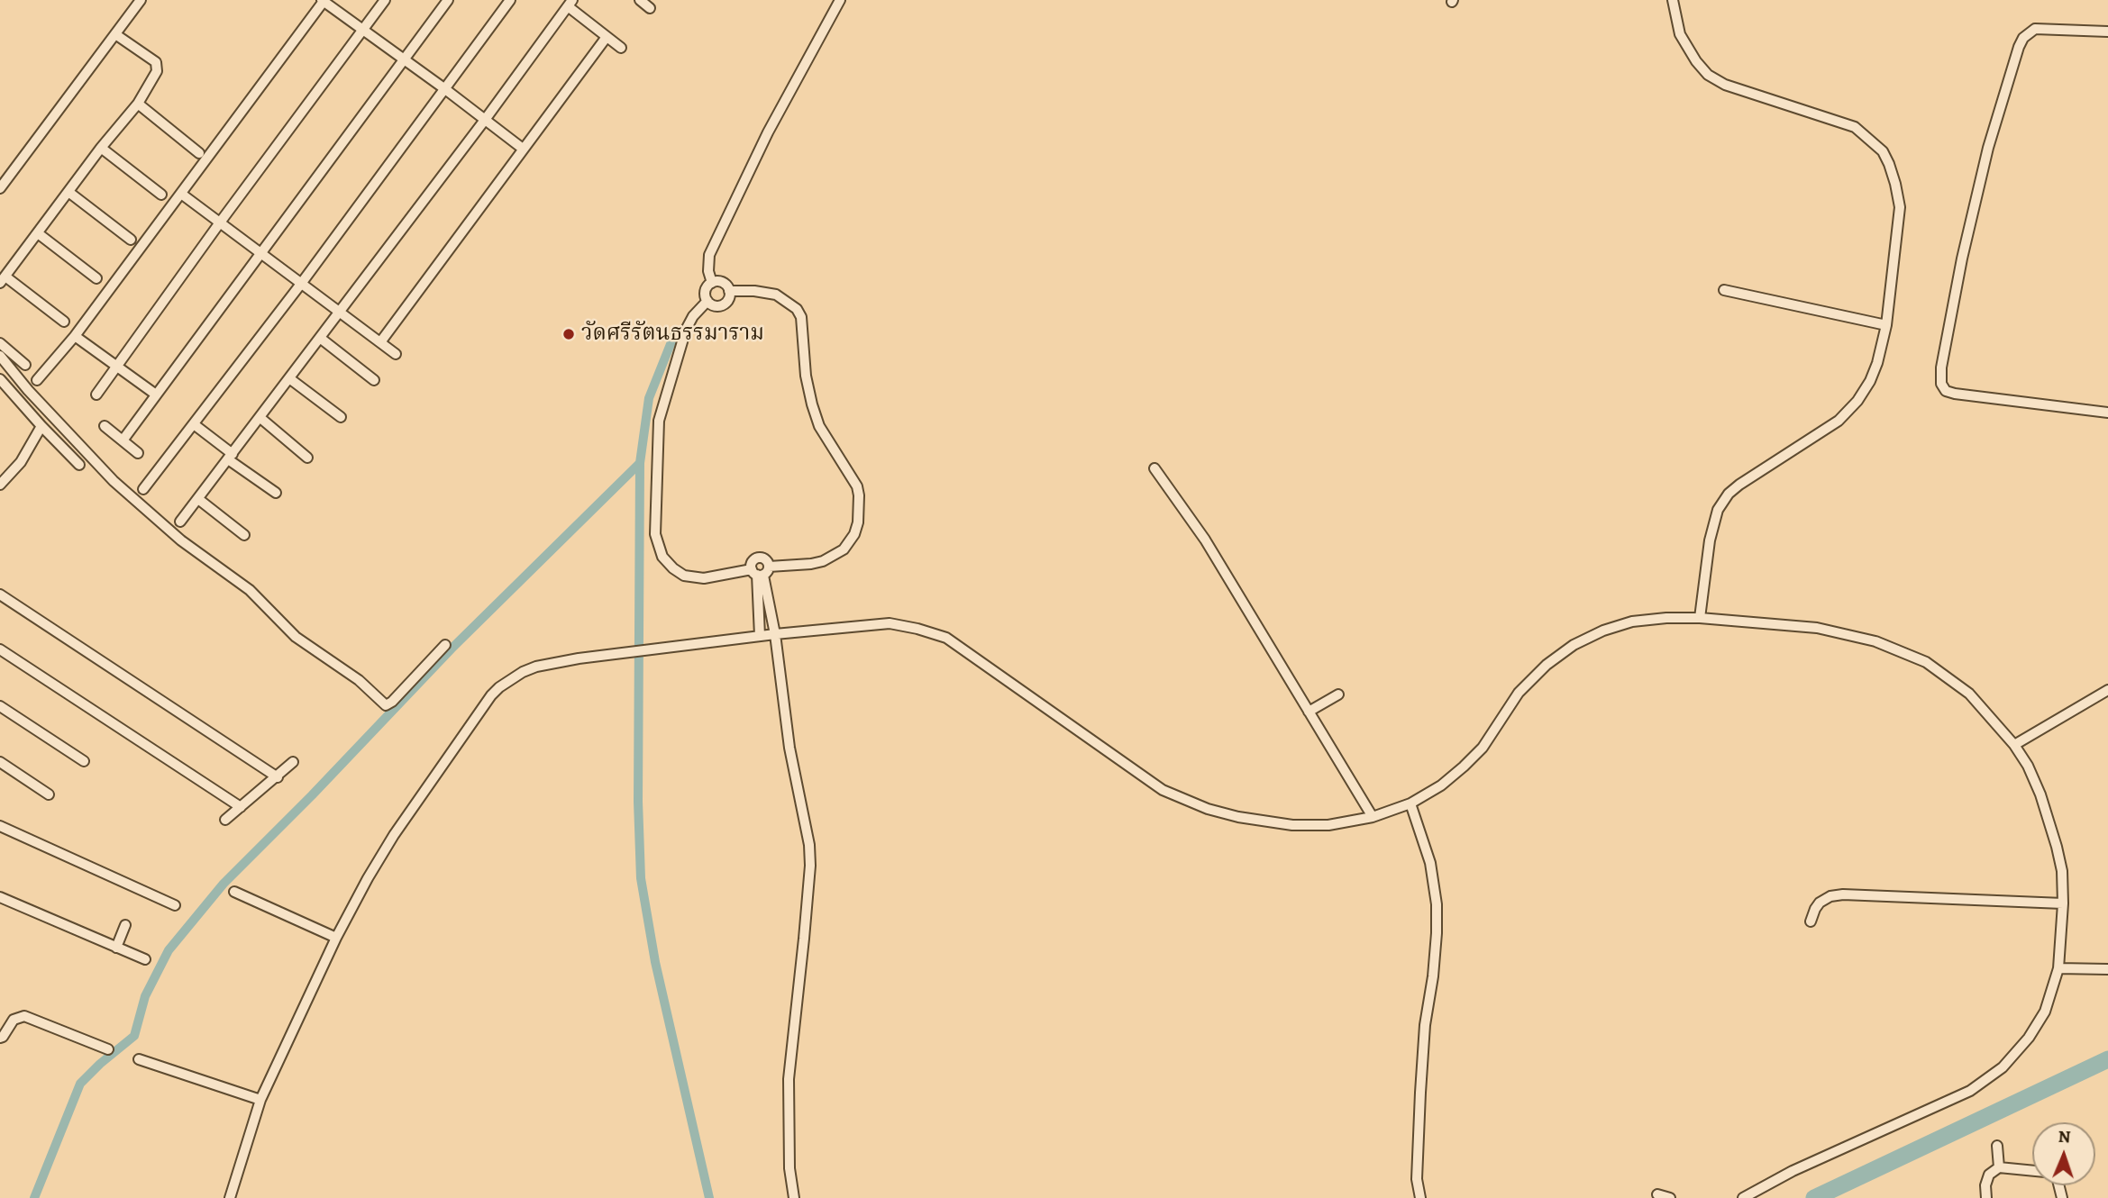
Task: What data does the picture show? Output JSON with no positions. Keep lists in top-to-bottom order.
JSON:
{
  "places": ["วัดศรีรัตนธรรมาราม"],
  "north": "top"
}
